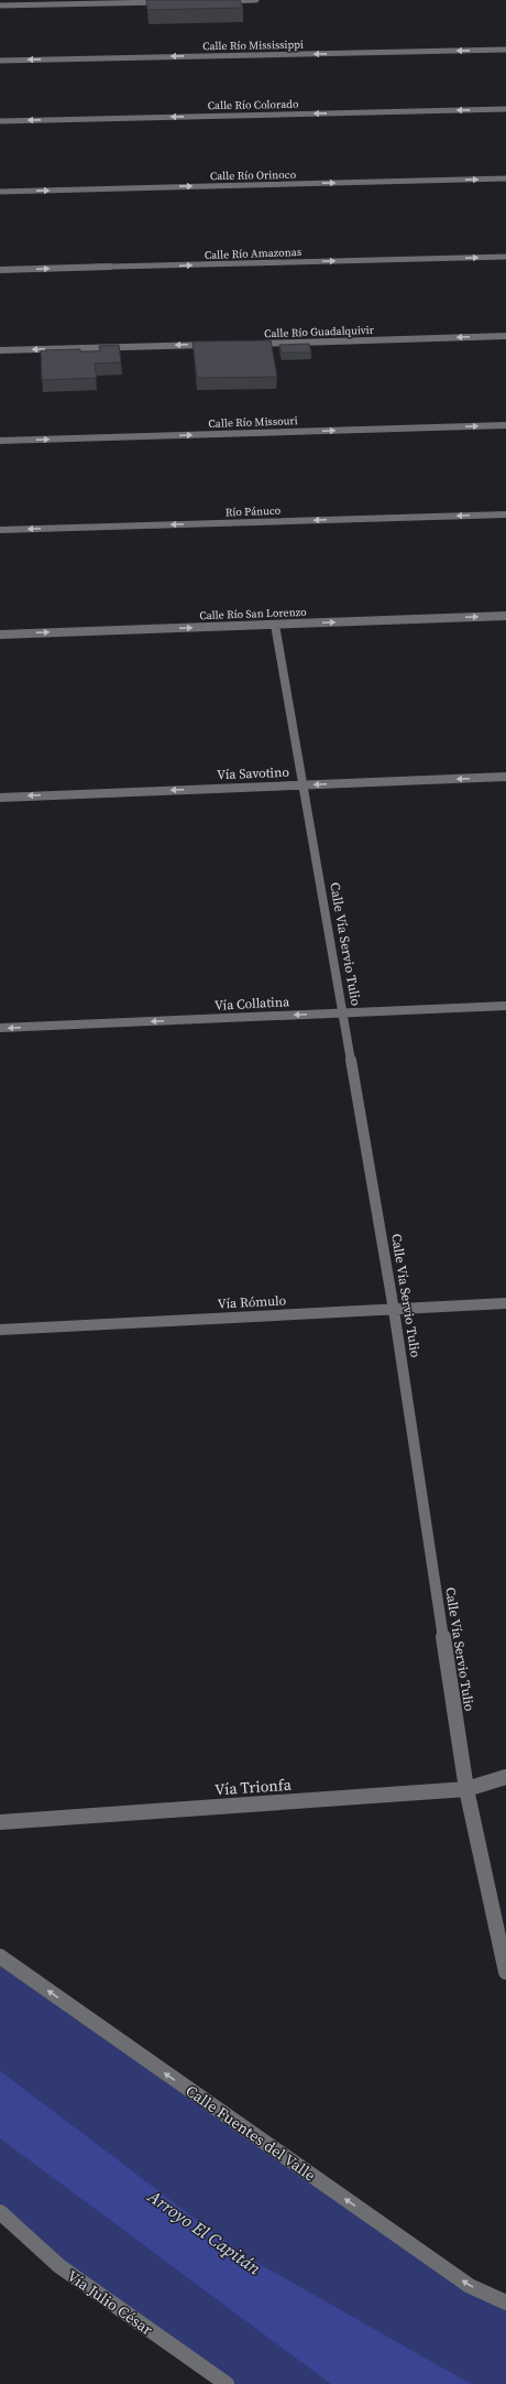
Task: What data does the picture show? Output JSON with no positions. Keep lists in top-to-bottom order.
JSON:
{
  "streets": {
    "street": [
      "Calle Río Mississippi",
      "Calle Río Colorado",
      "Calle Río Orinoco",
      "Calle Río Amazonas",
      "Calle Río Guadalquivir",
      "Calle Río Missouri",
      "Río Pánuco",
      "Calle Río San Lorenzo",
      "Vía Savotino",
      "Calle Vía Servio Tulio",
      "Vía Collatina",
      "Vía Rómulo",
      "Vía Trionfa",
      "Calle Fuentes del Valle",
      "Vía Julio César"
    ]
  },
  "crossings": [
    ["Calle Río San Lorenzo", "Calle Vía Servio Tulio"],
    ["Vía Savotino", "Calle Vía Servio Tulio"],
    ["Calle Vía Servio Tulio", "Vía Collatina"],
    ["Calle Vía Servio Tulio", "Vía Rómulo"],
    ["Calle Vía Servio Tulio", "Vía Trionfa"]
  ],
  "one_way": [
    "Calle Río Colorado",
    "Calle Río Orinoco",
    "Calle Río Guadalquivir",
    "Río Pánuco",
    "Calle Río San Lorenzo",
    "Vía Savotino",
    "Vía Collatina",
    "Calle Fuentes del Valle"
  ],
  "water": ["Arroyo El Capitán"]
}
